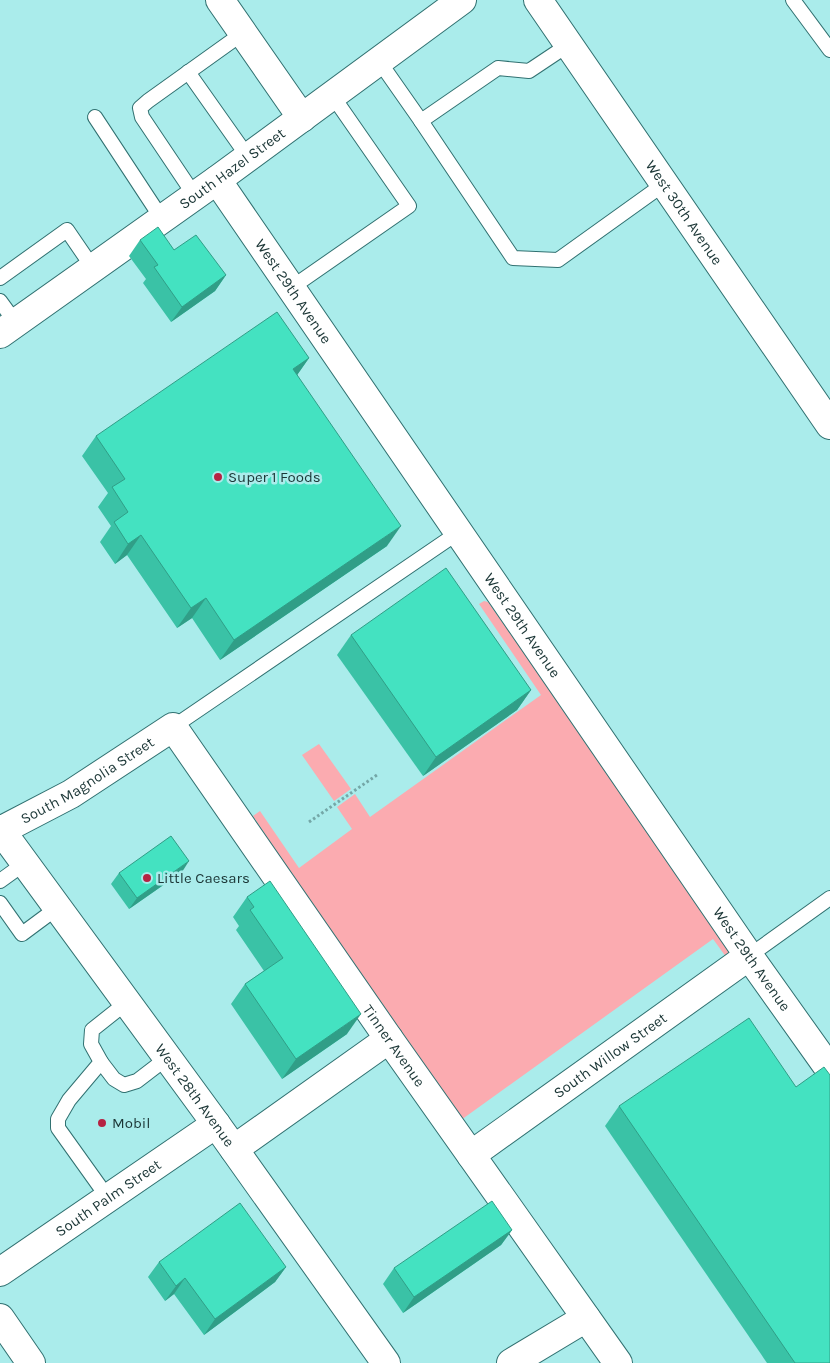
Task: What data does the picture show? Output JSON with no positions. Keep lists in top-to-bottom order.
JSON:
{
  "streets": {
    "street": [
      "South Hazel Street",
      "West 30th Avenue",
      "West 29th Avenue",
      "South Magnolia Street",
      "Tinner Avenue",
      "South Willow Street",
      "West 28th Avenue",
      "South Palm Street"
    ]
  },
  "crossings": [
    ["South Hazel Street", "West 29th Avenue"],
    ["West 29th Avenue", "South Willow Street"],
    ["South Magnolia Street", "Tinner Avenue"],
    ["South Magnolia Street", "West 28th Avenue"],
    ["Tinner Avenue", "South Willow Street"],
    ["West 28th Avenue", "South Palm Street"]
  ],
  "places": ["Super 1 Foods", "Little Caesars", "Mobil"]
}
